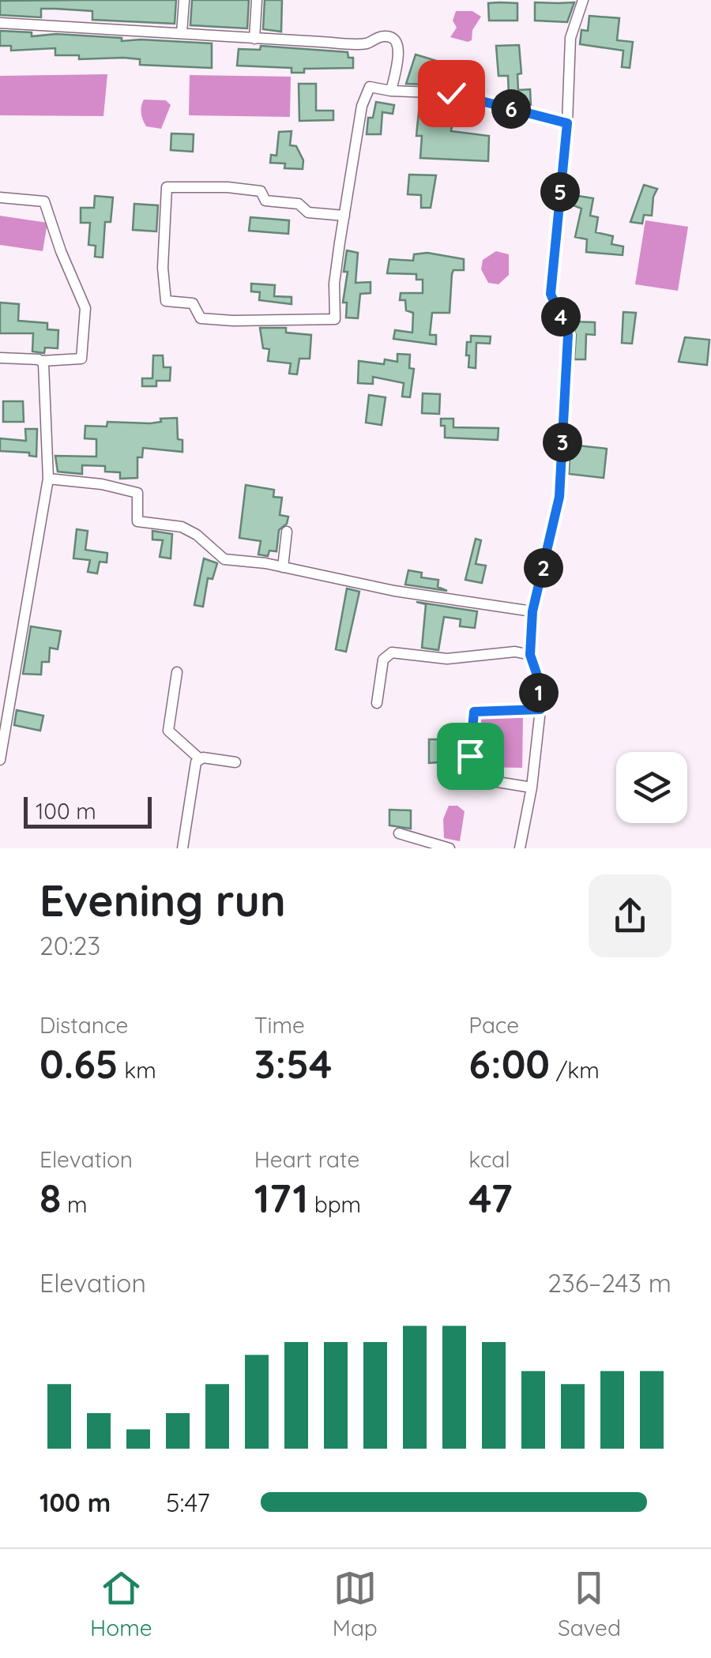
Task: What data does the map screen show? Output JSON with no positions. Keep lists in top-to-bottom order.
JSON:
{
  "scale_bar": "100 m",
  "page": {
    "pins": [
      "6",
      "5",
      "4",
      "3",
      "2",
      "1"
    ],
    "scale": "100 m",
    "heading": ["Evening run", "20:23"],
    "stats": [
      ["Distance", "0.65 km"],
      ["Time", "3:54"],
      ["Pace", "6:00 /km"],
      ["Elevation", "8 m"],
      ["Heart rate", "171 bpm"],
      ["kcal", "47"]
    ],
    "chart": ["Elevation", "236–243 m"],
    "list": [
      {
        "name": "100 m",
        "note": "5:47"
      }
    ],
    "tabs": ["Home", "Map", "Saved"]
  }
}
